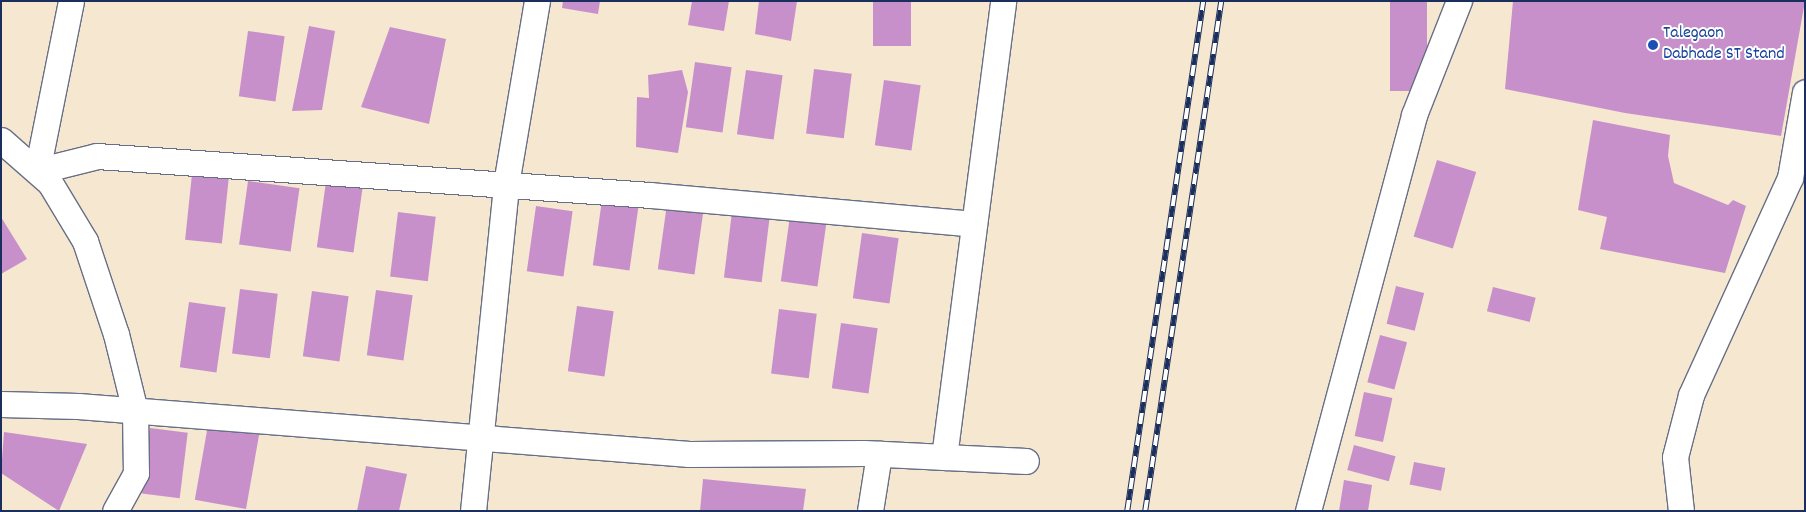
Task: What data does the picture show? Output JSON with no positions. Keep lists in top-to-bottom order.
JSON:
{
  "places": ["Talegaon Dabhade ST Stand"]
}
